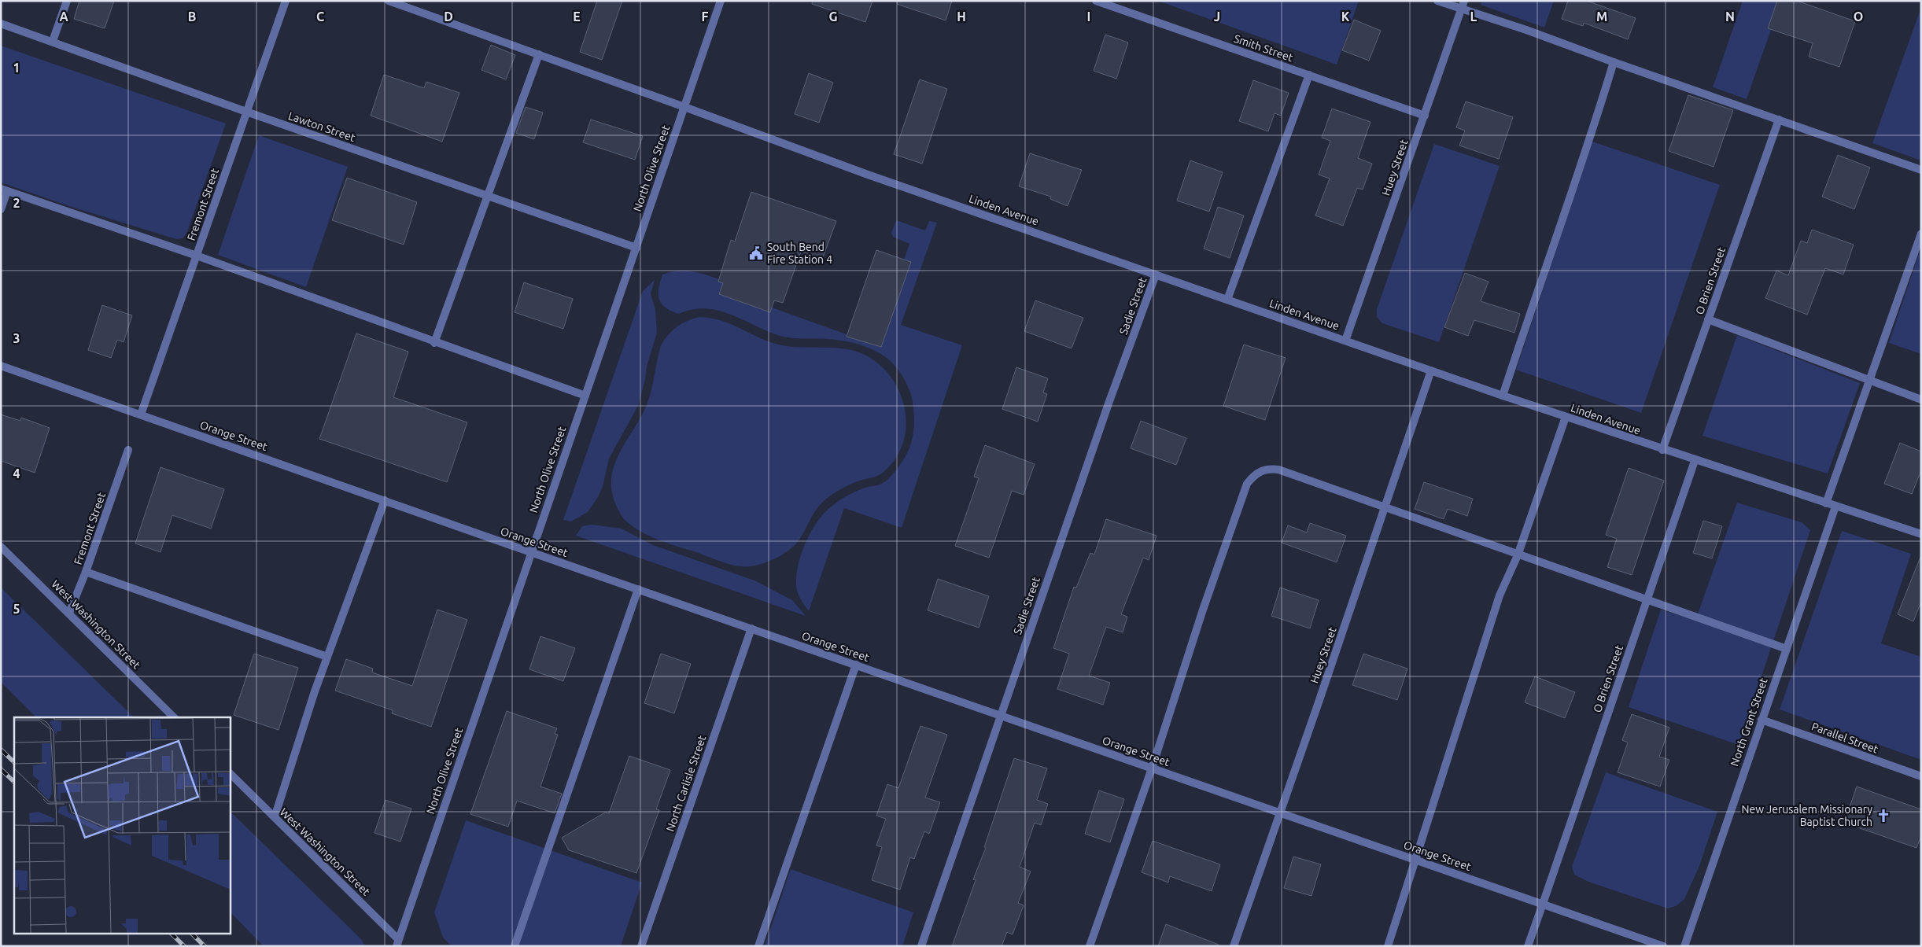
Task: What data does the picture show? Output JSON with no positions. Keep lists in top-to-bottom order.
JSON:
{
  "streets": {
    "street": [
      "Smith Street",
      "Lawton Street",
      "Huey Street",
      "North Olive Street",
      "Fremont Street",
      "Linden Avenue",
      "O Brien Street",
      "Sadie Street",
      "Orange Street",
      "West Washington Street",
      "North Grant Street",
      "Parallel Street",
      "North Carlisle Street"
    ]
  },
  "crossings": [
    ["Smith Street", "Huey Street"],
    ["Lawton Street", "North Olive Street"],
    ["Lawton Street", "Fremont Street"],
    ["Huey Street", "Linden Avenue"],
    ["Huey Street", "Orange Street"],
    ["North Olive Street", "Linden Avenue"],
    ["North Olive Street", "Orange Street"],
    ["North Olive Street", "West Washington Street"],
    ["Fremont Street", "Orange Street"],
    ["Fremont Street", "West Washington Street"],
    ["Linden Avenue", "O Brien Street"],
    ["Linden Avenue", "Sadie Street"],
    ["Linden Avenue", "North Grant Street"],
    ["O Brien Street", "Orange Street"],
    ["Sadie Street", "Orange Street"],
    ["Orange Street", "North Carlisle Street"],
    ["North Grant Street", "Parallel Street"]
  ],
  "places": {
    "public building": ["South Bend Fire Station 4"],
    "church": ["New Jerusalem Missionary Baptist Church"]
  },
  "grid": {
    "columns": [
      "A",
      "B",
      "C",
      "D",
      "E",
      "F",
      "G",
      "H",
      "I",
      "J",
      "K",
      "L",
      "M",
      "N",
      "O"
    ],
    "rows": [
      "1",
      "2",
      "3",
      "4",
      "5"
    ]
  }
}
